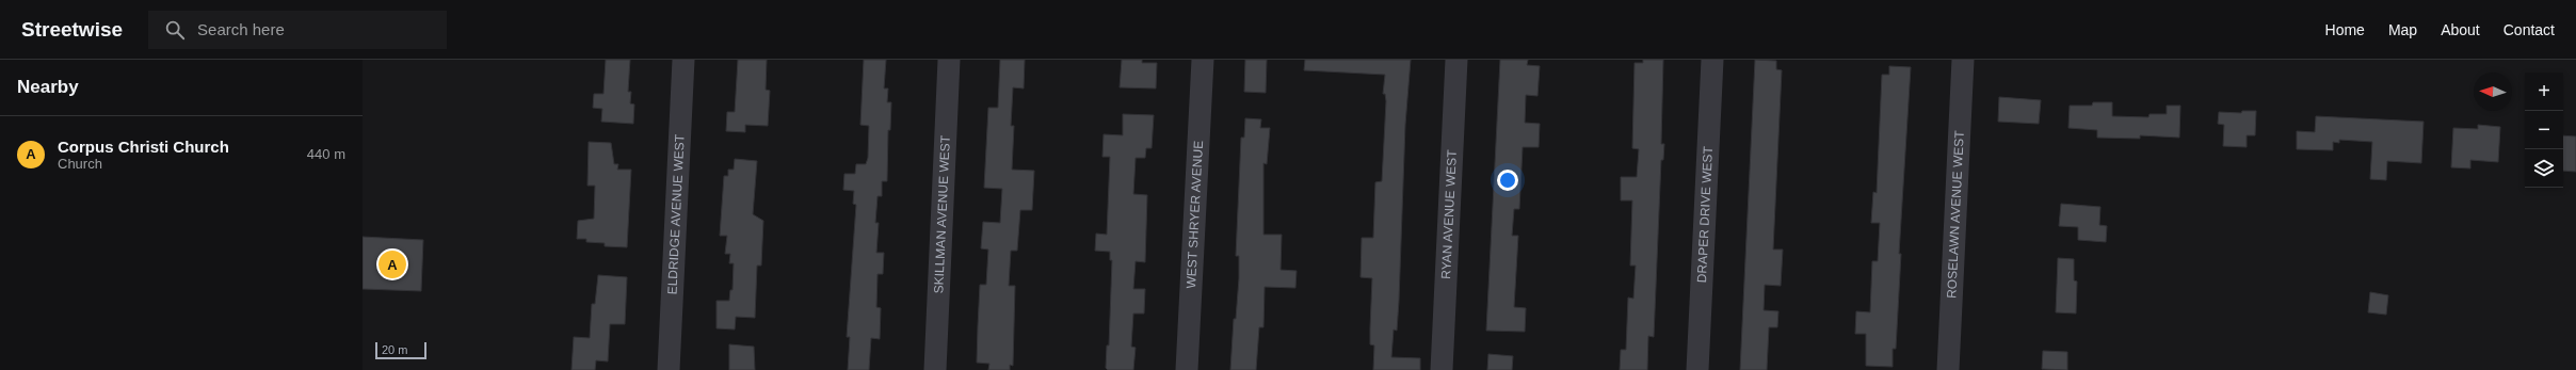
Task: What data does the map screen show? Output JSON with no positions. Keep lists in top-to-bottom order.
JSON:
{
  "streets": {
    "street": [
      "ELDRIDGE AVENUE WEST",
      "SKILLMAN AVENUE WEST",
      "WEST SHRYER AVENUE",
      "RYAN AVENUE WEST",
      "DRAPER DRIVE WEST",
      "ROSELAWN AVENUE WEST"
    ]
  },
  "scale_bar": "20 m",
  "north": "left",
  "page": {
    "header": "Streetwise",
    "search": "Search here",
    "nav": [
      "Home",
      "Map",
      "About",
      "Contact"
    ],
    "heading": "Nearby",
    "map_buttons": ["+", "−"],
    "list": [
      {
        "mark": "A",
        "name": "Corpus Christi Church",
        "note": "Church",
        "value": "440 m"
      }
    ],
    "pins": "A",
    "scale": "20 m"
  }
}
